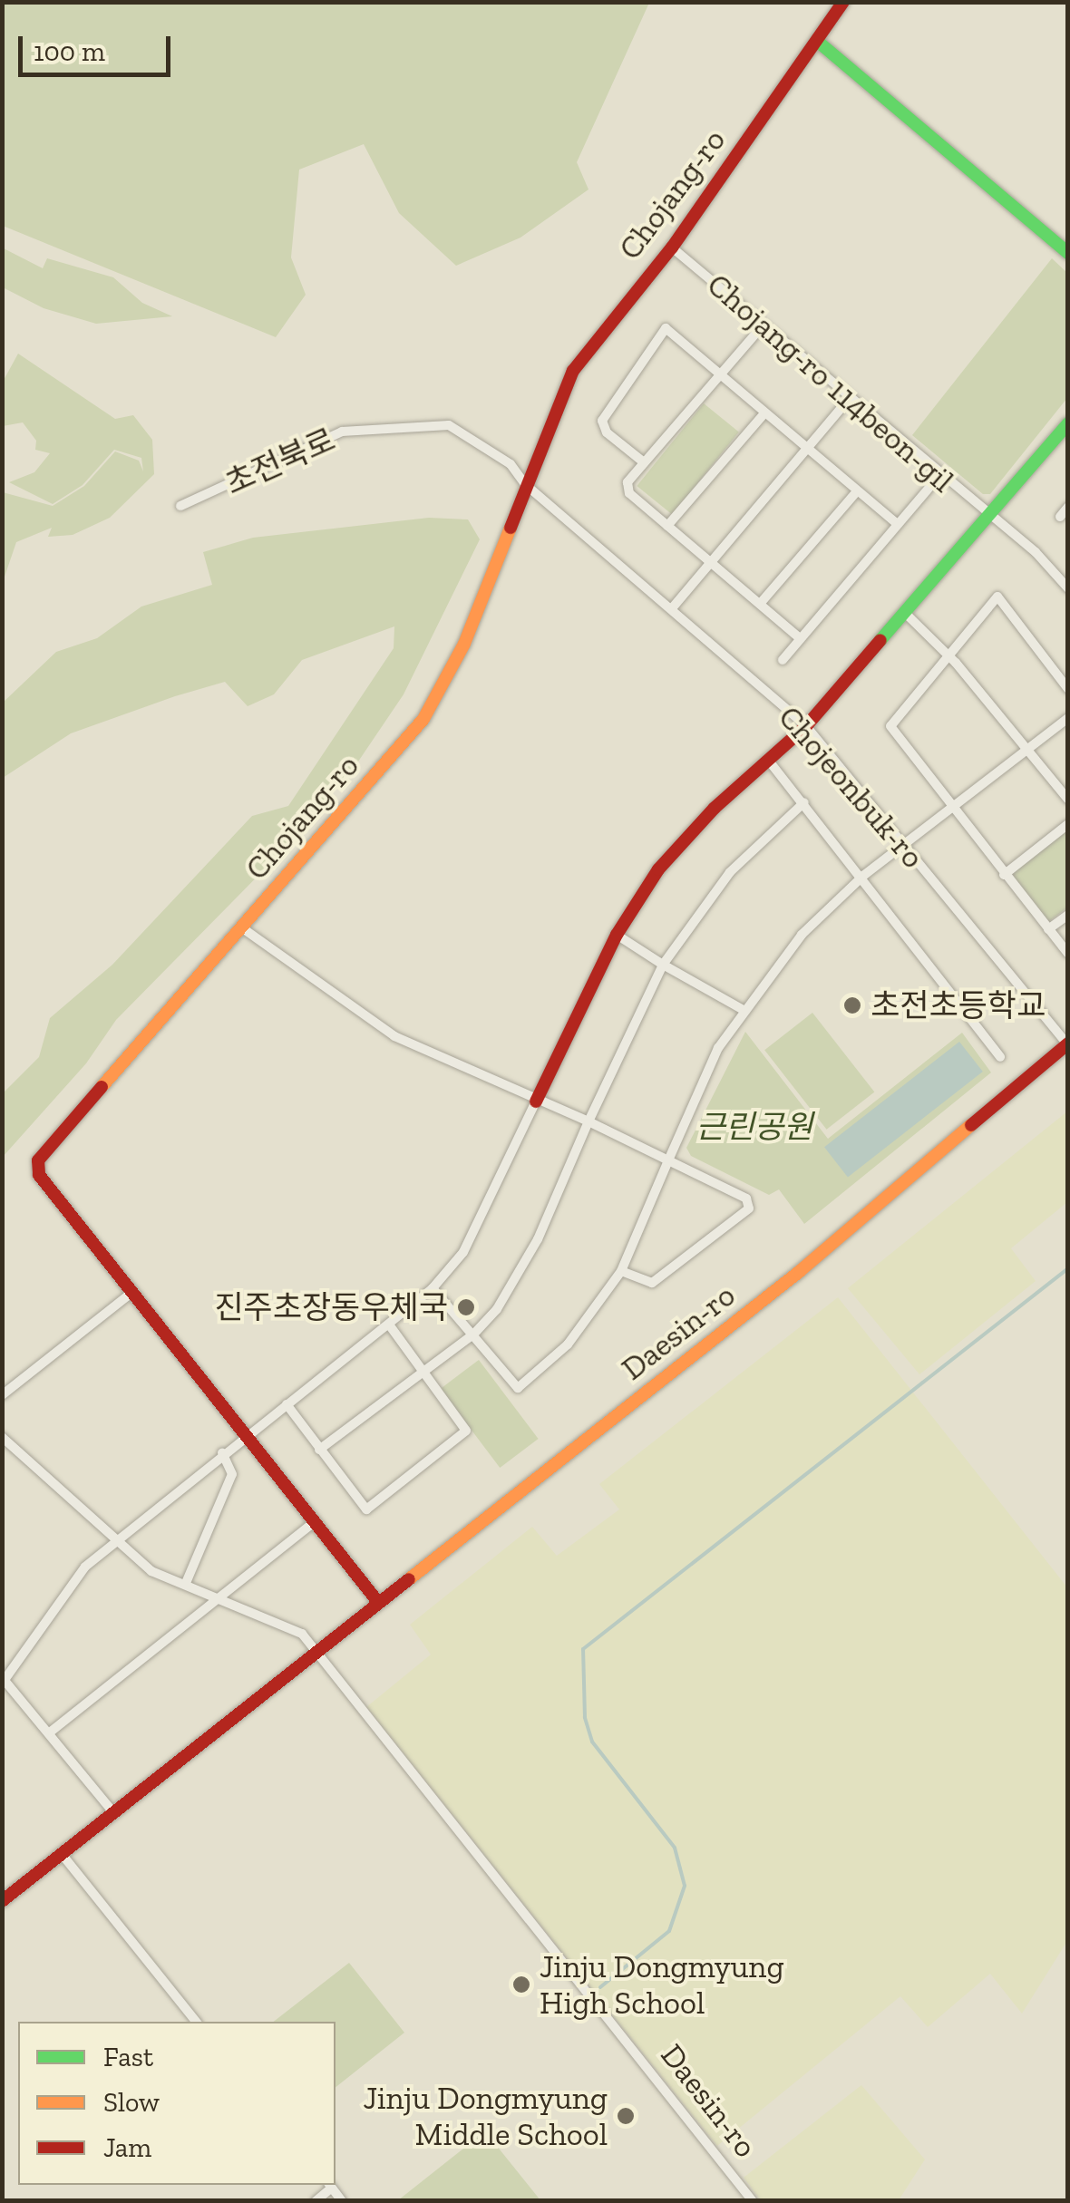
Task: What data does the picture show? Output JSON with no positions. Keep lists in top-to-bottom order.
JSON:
{
  "streets": {
    "street": [
      "Chojang-ro",
      "Chojang-ro 114beon-gil",
      "초전북로",
      "Chojeonbuk-ro",
      "Daesin-ro"
    ]
  },
  "crossings": [
    ["Chojang-ro", "Chojang-ro 114beon-gil"],
    ["Chojang-ro", "초전북로"],
    ["Chojang-ro", "Chojeonbuk-ro"],
    ["Chojang-ro", "Daesin-ro"],
    ["초전북로", "Chojeonbuk-ro"],
    ["Chojeonbuk-ro", "Daesin-ro"]
  ],
  "parks": ["근린공원"],
  "places": [
    "초전초등학교",
    "진주초장동우체국",
    "Jinju Dongmyung High School",
    "Jinju Dongmyung Middle School"
  ],
  "legend": ["Fast", "Slow", "Jam"],
  "scale_bar": "100 m"
}
